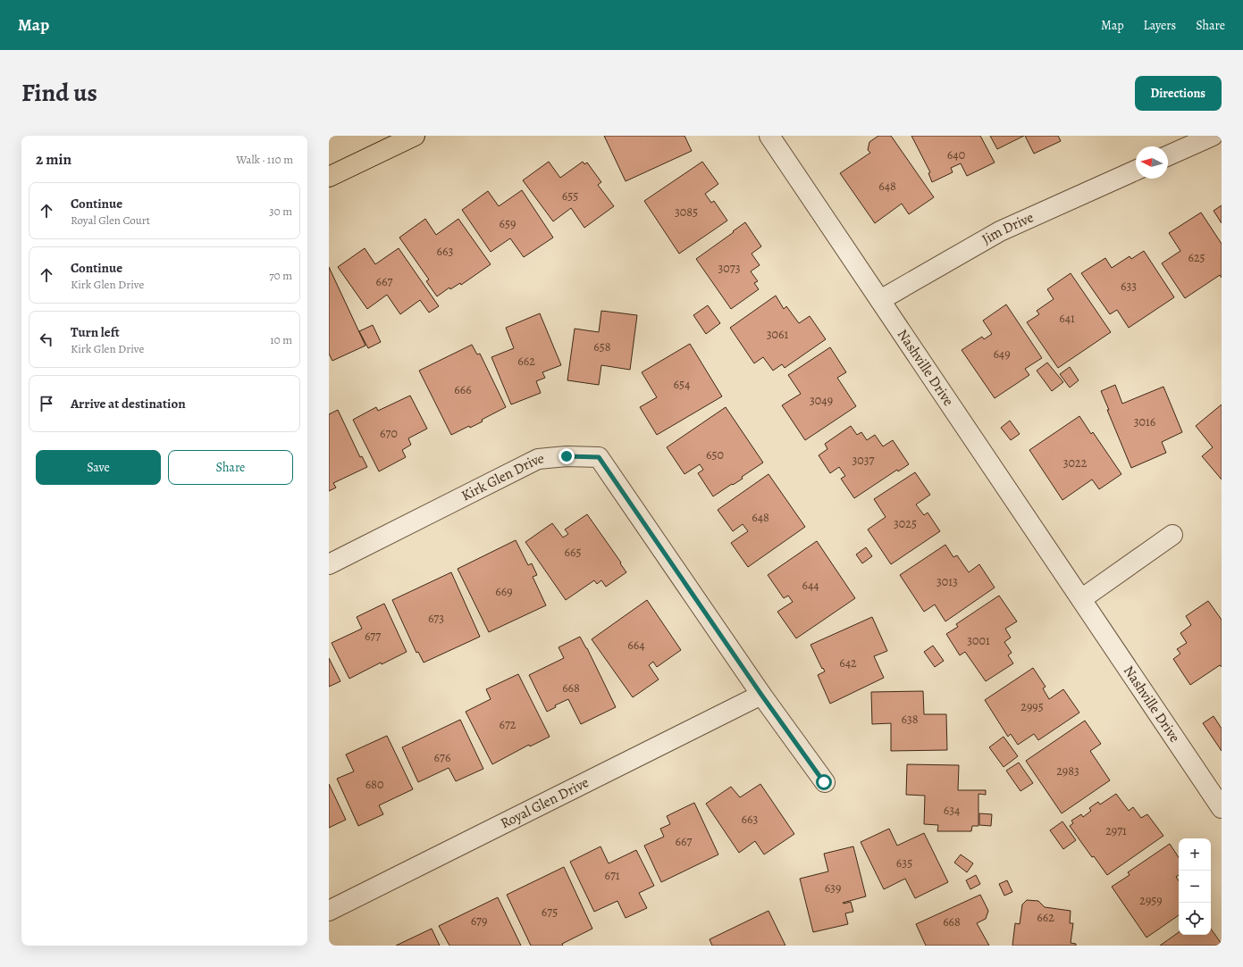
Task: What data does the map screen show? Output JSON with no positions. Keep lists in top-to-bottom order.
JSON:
{
  "streets": {
    "street": [
      "Jim Drive",
      "Nashville Drive",
      "Kirk Glen Drive",
      "Royal Glen Drive"
    ]
  },
  "crossings": [
    ["Jim Drive", "Nashville Drive"],
    ["Kirk Glen Drive", "Royal Glen Drive"]
  ],
  "house_numbers": [
    "640",
    "648",
    "655",
    "3085",
    "659",
    "663",
    "625",
    "3073",
    "667",
    "633",
    "641",
    "3061",
    "658",
    "649",
    "662",
    "654",
    "666",
    "3049",
    "3016",
    "670",
    "650",
    "3037",
    "3022",
    "648",
    "3025",
    "665",
    "3013",
    "644",
    "669",
    "673",
    "677",
    "3001",
    "664",
    "642",
    "668",
    "2995",
    "638",
    "672",
    "676",
    "2983",
    "680",
    "634",
    "663",
    "2971",
    "667",
    "635",
    "671",
    "639",
    "2959",
    "675",
    "662",
    "679",
    "668"
  ],
  "north": "left",
  "page": {
    "header": "Map",
    "nav": ["Map", "Layers", "Share"],
    "title": "Find us",
    "buttons": [
      "Directions",
      ["Save", "Share"]
    ],
    "heading": ["2 min", "Walk · 110 m"],
    "list": [
      ["Continue", "Royal Glen Court", "30 m"],
      ["Continue", "Kirk Glen Drive", "70 m"],
      ["Turn left", "Kirk Glen Drive", "10 m"],
      "Arrive at destination"
    ],
    "map_buttons": ["+", "−"]
  }
}
